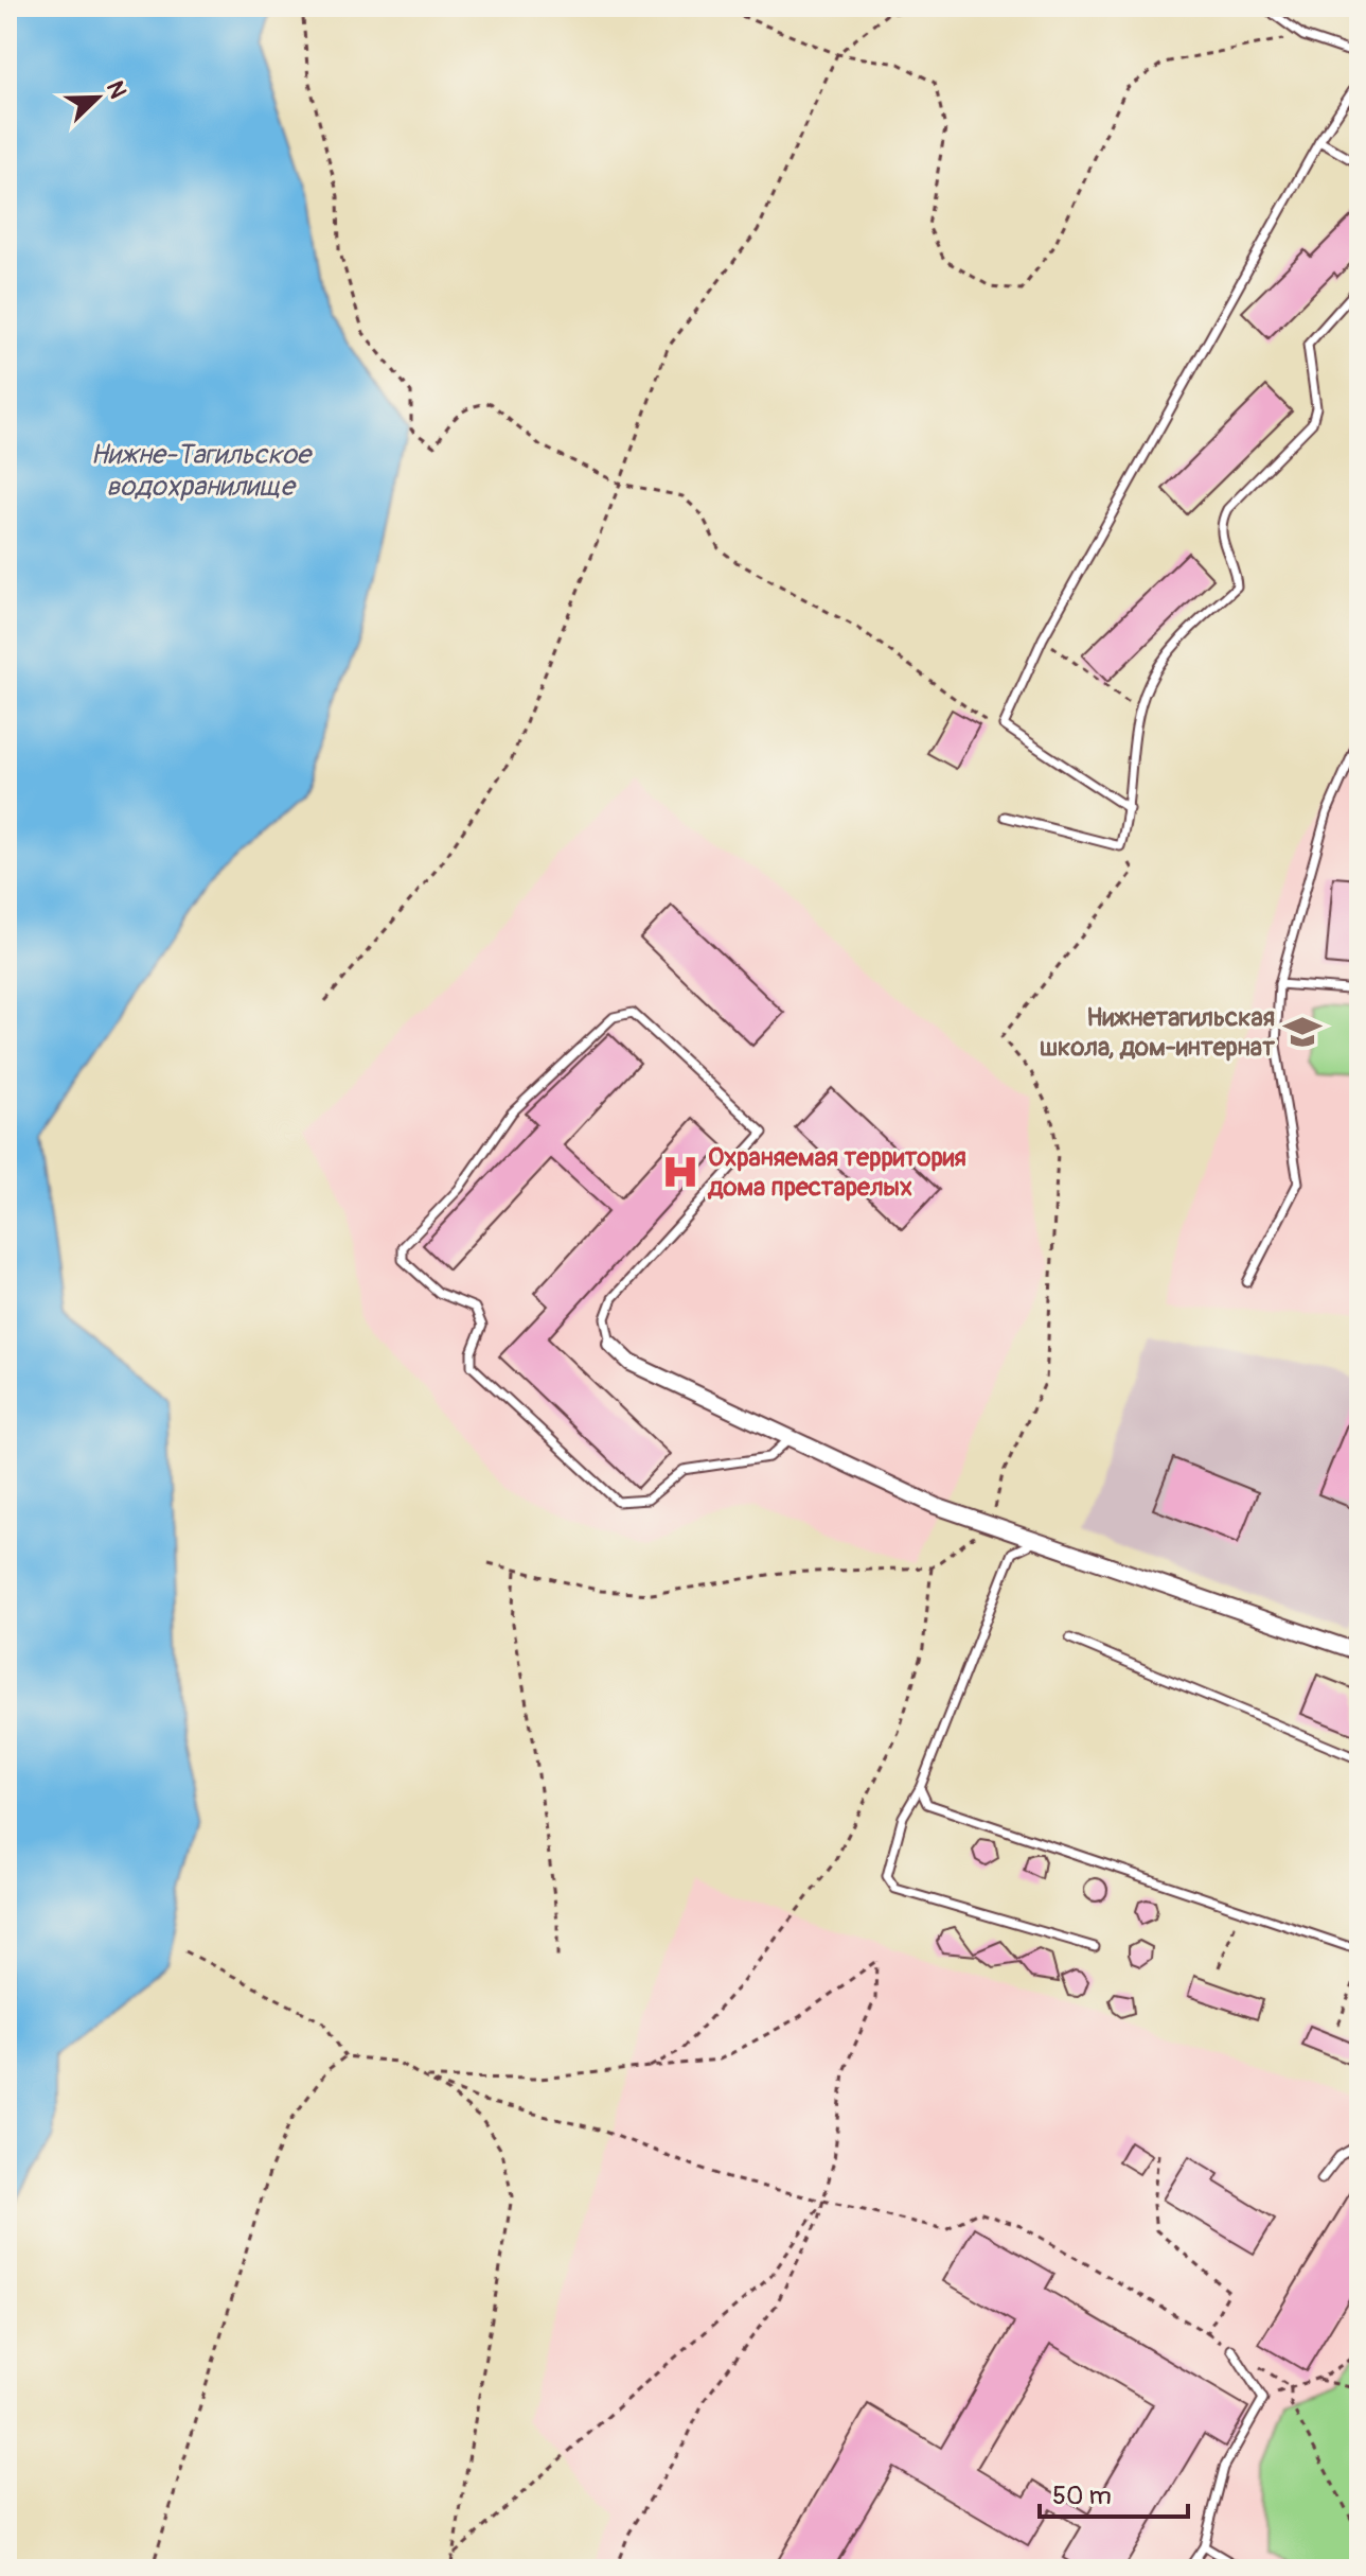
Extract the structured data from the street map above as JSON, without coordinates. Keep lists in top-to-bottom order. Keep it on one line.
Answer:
{"water":["Нижне-Тагильское водохранилище"],"places":{"school or university":["Нижнетагильская школа, дом-интернат"],"hospital":["Охраняемая территория дома престарелых"]},"scale_bar":"50 m","north":"top right"}
